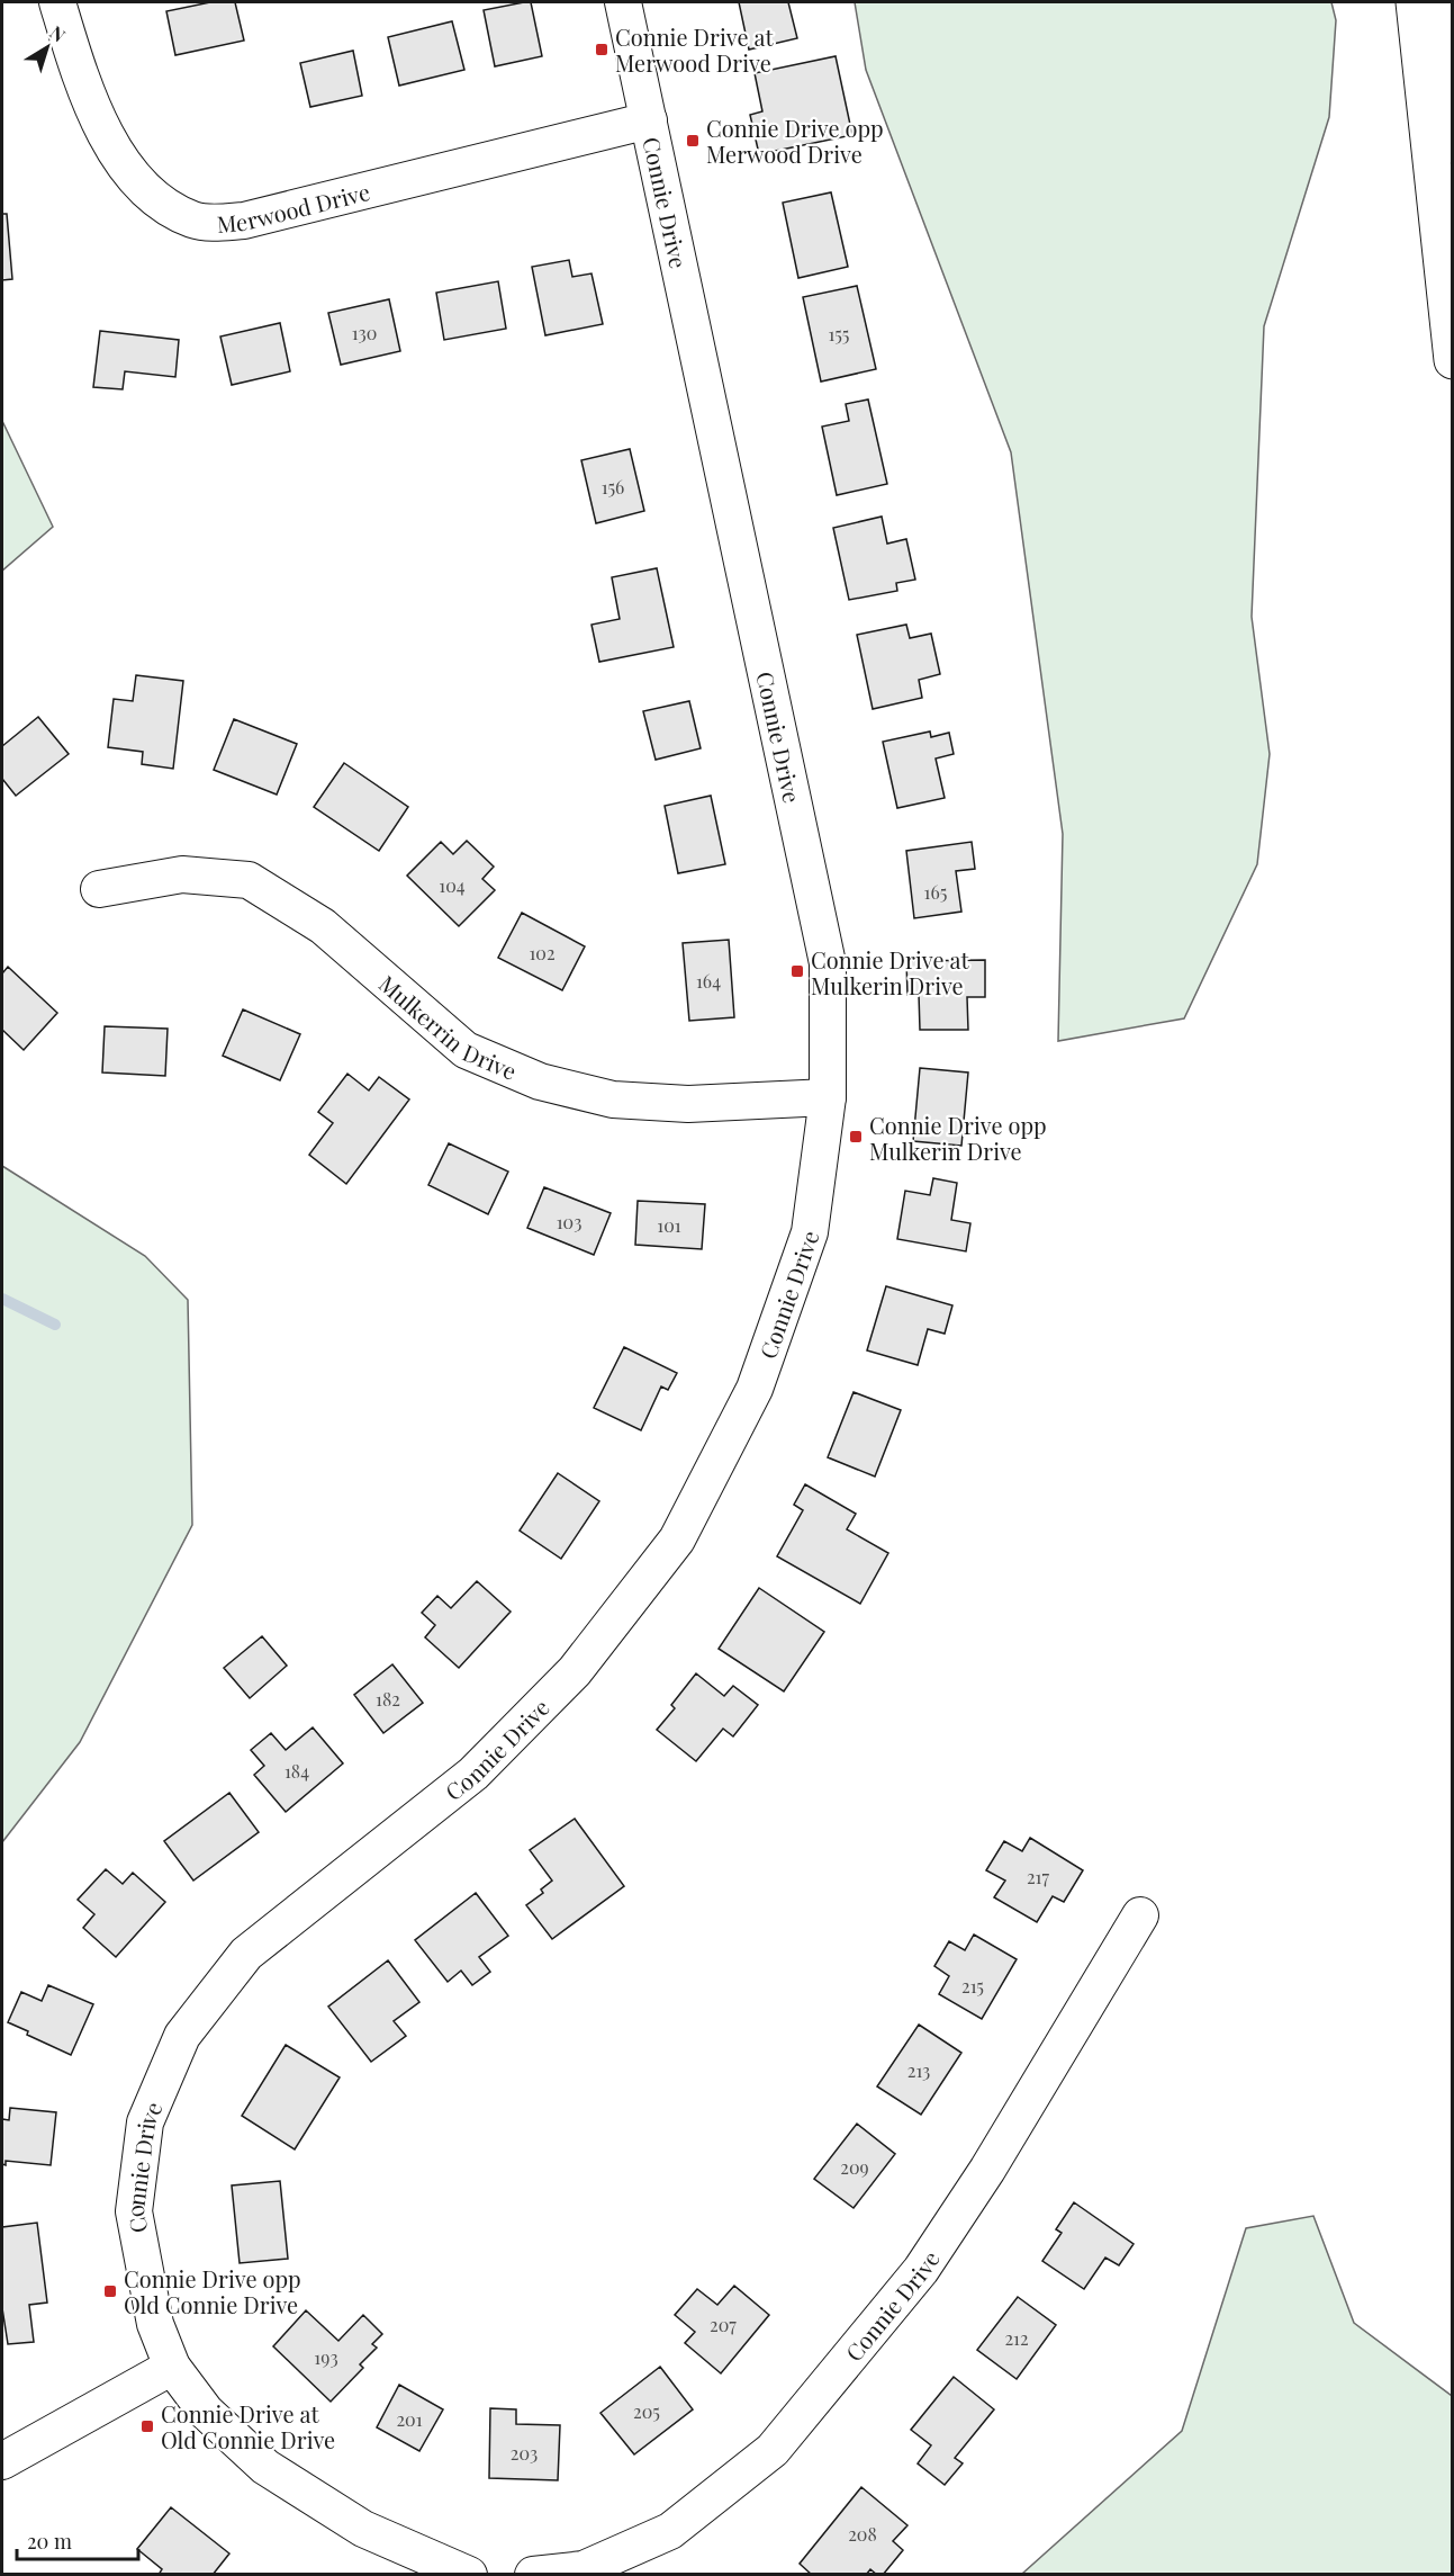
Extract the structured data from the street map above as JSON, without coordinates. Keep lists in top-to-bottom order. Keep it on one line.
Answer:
{"streets":{"street":["Connie Drive","Merwood Drive","Mulkerrin Drive"]},"crossings":[["Connie Drive","Merwood Drive"],["Connie Drive","Mulkerrin Drive"]],"places":{"transit":["Connie Drive at Merwood Drive","Connie Drive opp Merwood Drive","Connie Drive at Mulkerin Drive","Connie Drive opp Mulkerin Drive","Connie Drive opp Old Connie Drive","Connie Drive at Old Connie Drive"]},"house_numbers":["130","155","156","104","165","102","164","103","101","182","184","217","215","213","209","207","212","193","205","201","203","208"],"scale_bar":"20 m","north":"top right"}
